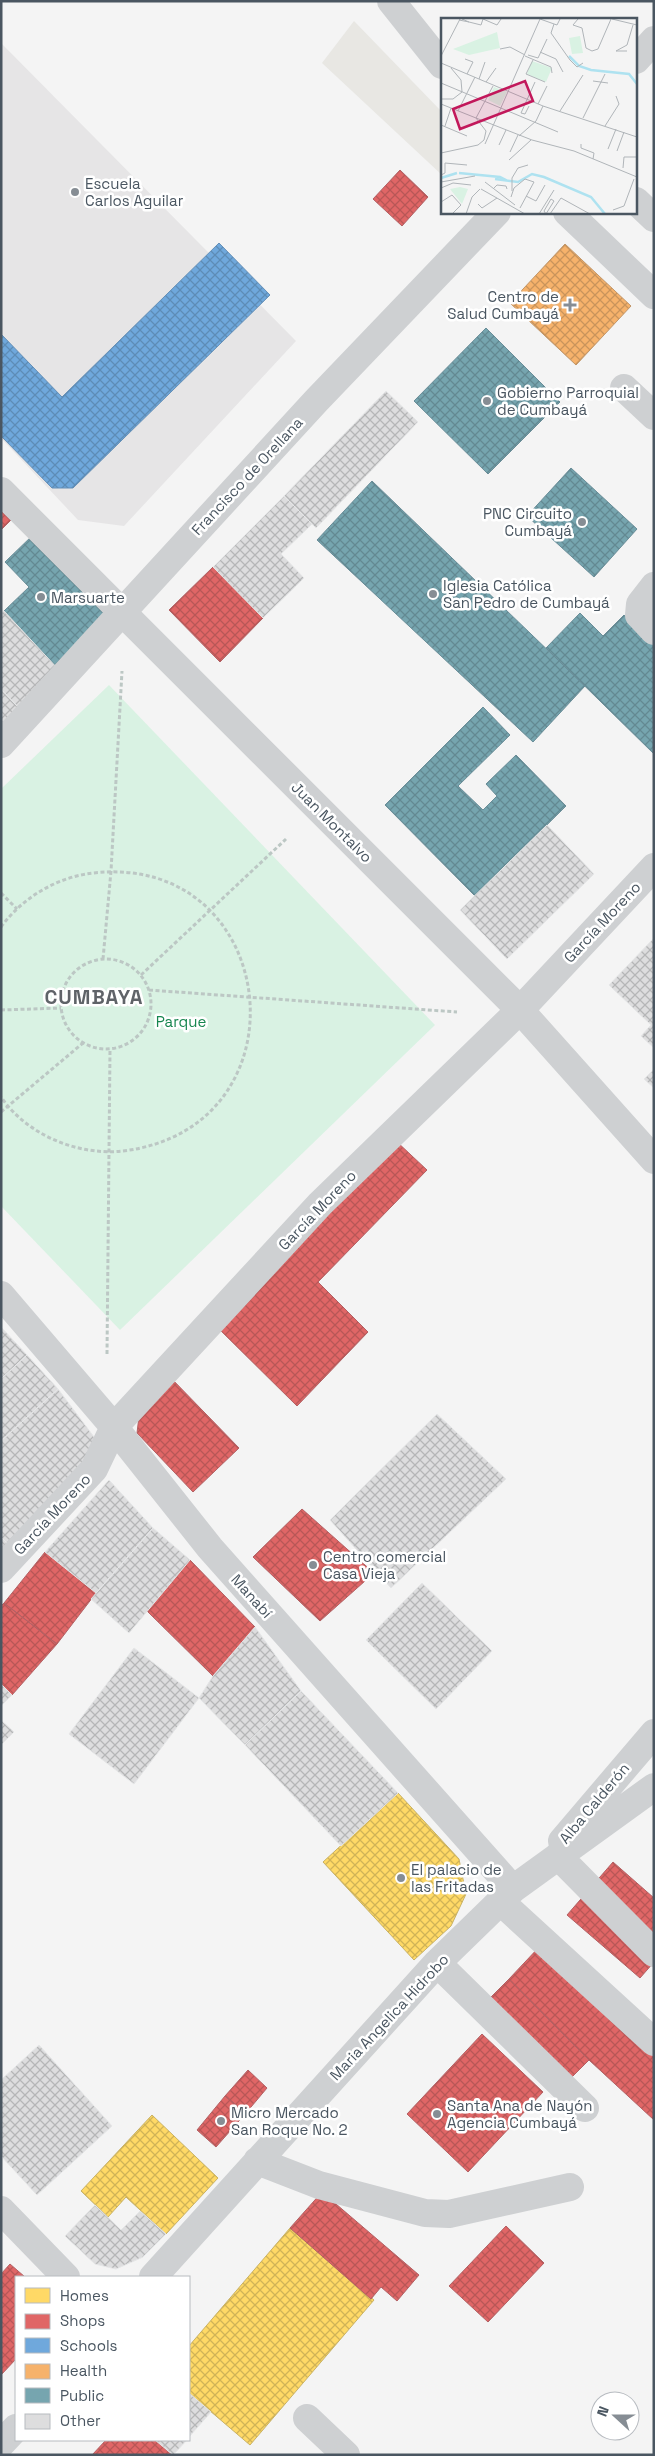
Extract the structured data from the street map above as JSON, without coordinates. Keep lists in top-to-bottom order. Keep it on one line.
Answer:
{"streets":{"street":["Francisco de Orellana","Juan Montalvo","García Moreno","Manabí","Alba Calderón","Maria Angelica Hidrobo"]},"crossings":[["Francisco de Orellana","Juan Montalvo"],["Juan Montalvo","García Moreno"],["García Moreno","Manabí"],["Manabí","Maria Angelica Hidrobo"],["Alba Calderón","Maria Angelica Hidrobo"]],"districts":["CUMBAYA"],"parks":["Parque"],"places":{"other":["Escuela Carlos Aguilar","Gobierno Parroquial de Cumbayá","PNC Circuito Cumbayá","Iglesia Católica San Pedro de Cumbayá","Marsuarte","Centro comercial Casa Vieja","El palacio de las Fritadas","Santa Ana de Nayón Agencia Cumbayá","Micro Mercado San Roque No. 2"],"health":["Centro de Salud Cumbayá"]},"legend":["Homes","Shops","Schools","Health","Public","Other"],"north":"left"}
